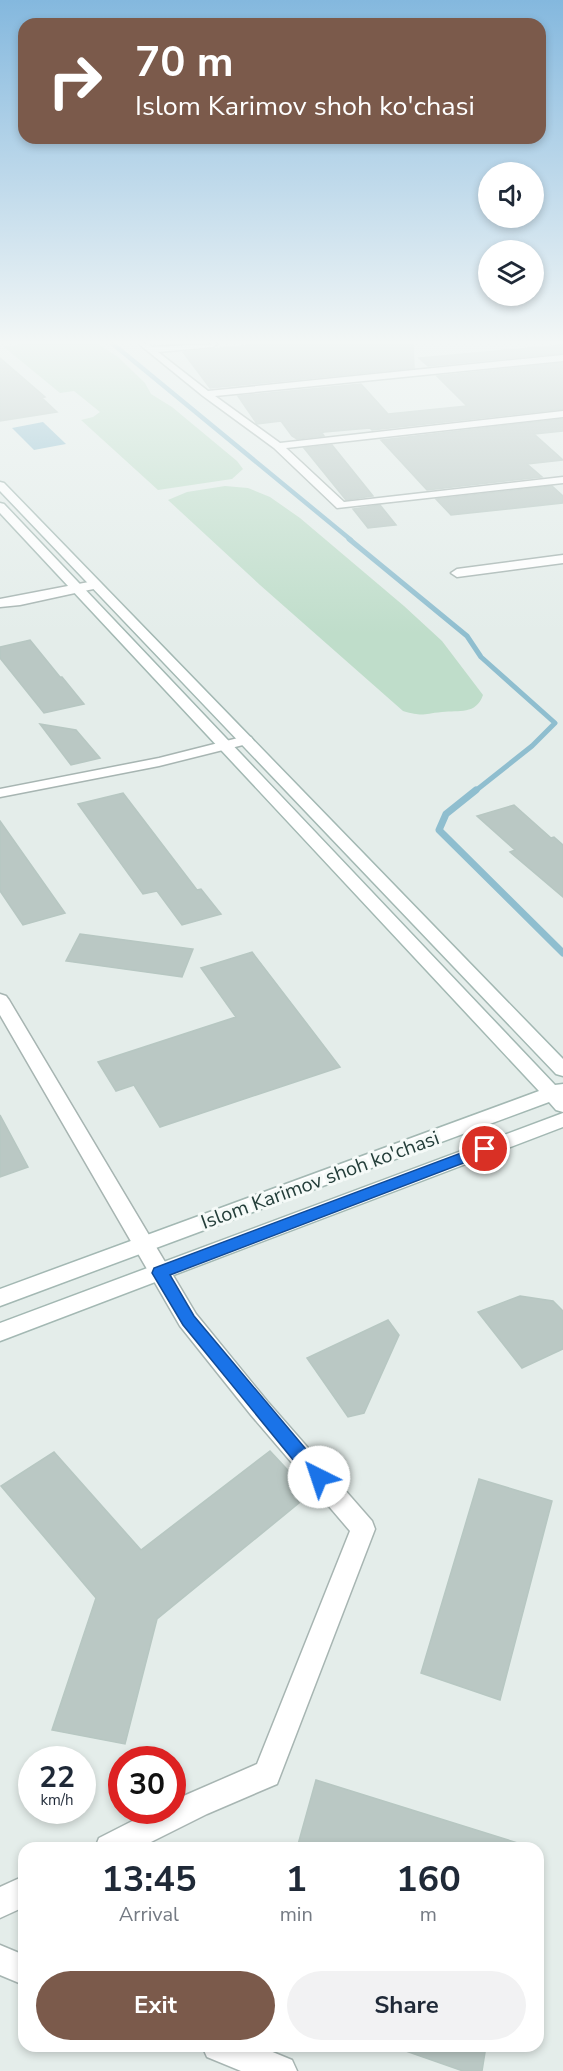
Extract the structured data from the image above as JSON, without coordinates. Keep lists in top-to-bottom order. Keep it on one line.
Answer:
{"streets":{"street":["Islom Karimov shoh ko'chasi"]},"page":{"turn":["70 m","Islom Karimov shoh ko'chasi"],"speed":"22 km/h","limit":"30","eta":["13:45","Arrival","1","min","160","m"],"buttons":["Exit","Share"]}}
